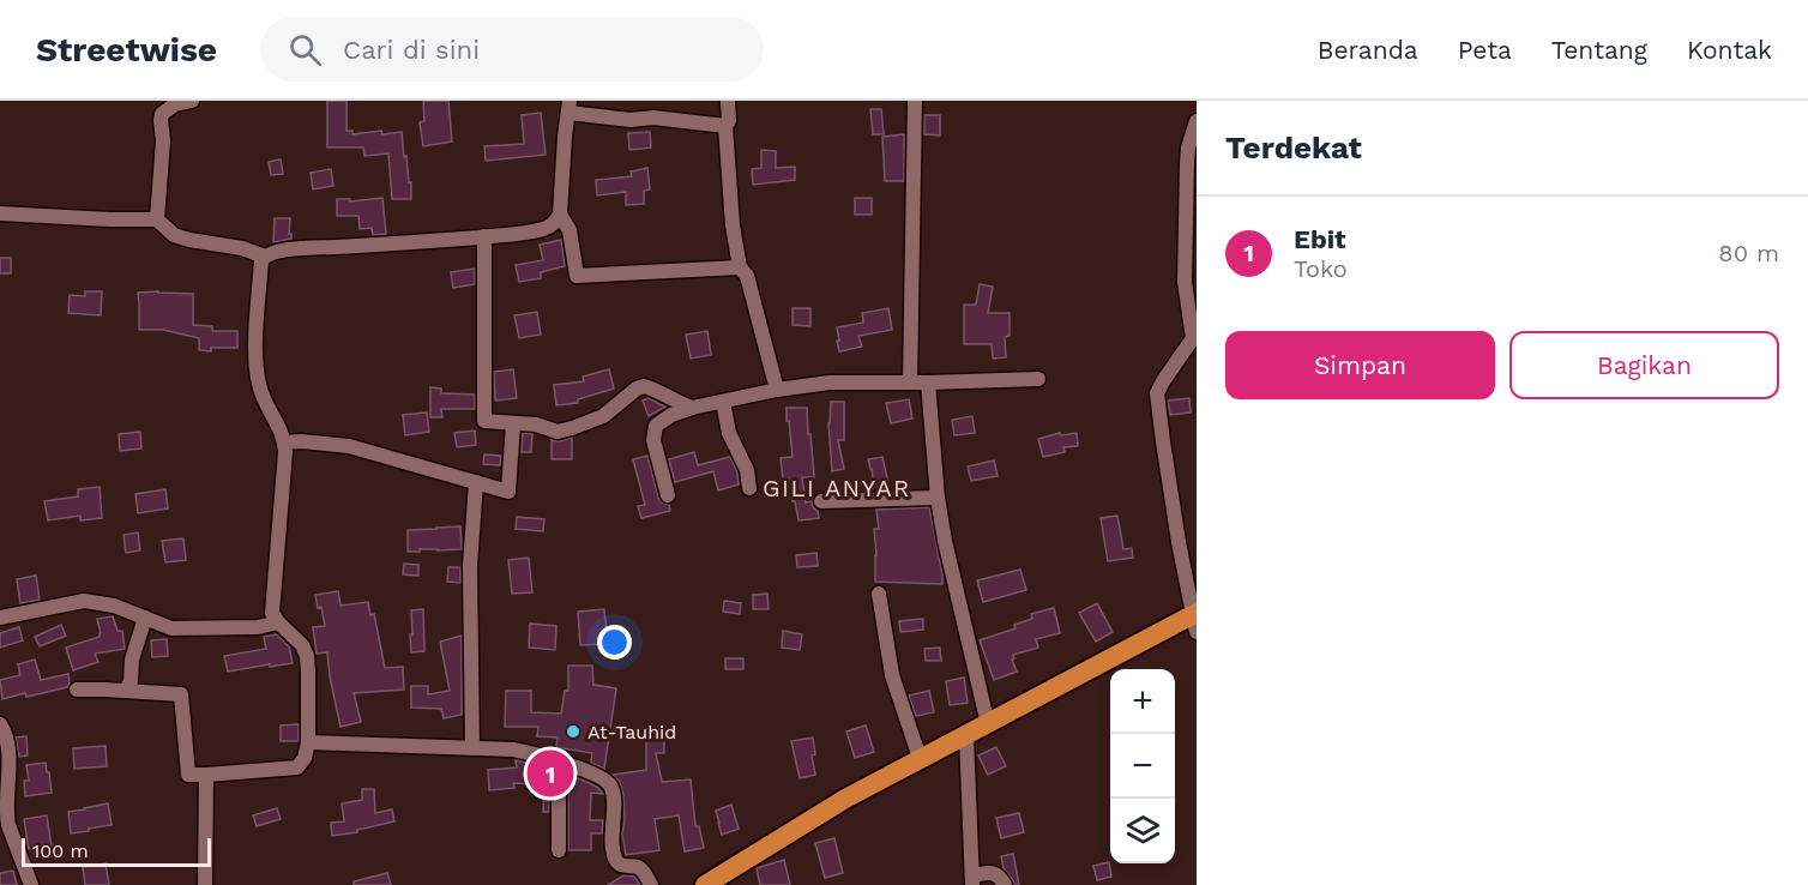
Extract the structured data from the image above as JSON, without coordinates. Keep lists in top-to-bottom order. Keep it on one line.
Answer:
{"districts":["GILI ANYAR"],"places":["At-Tauhid"],"scale_bar":"100 m","page":{"header":"Streetwise","search":"Cari di sini","nav":["Beranda","Peta","Tentang","Kontak"],"heading":"Terdekat","list":[{"mark":"1","name":"Ebit","note":"Toko","value":"80 m"}],"buttons":["Simpan","Bagikan"],"map_buttons":["+","−"],"pins":"1","scale":"100 m"}}
